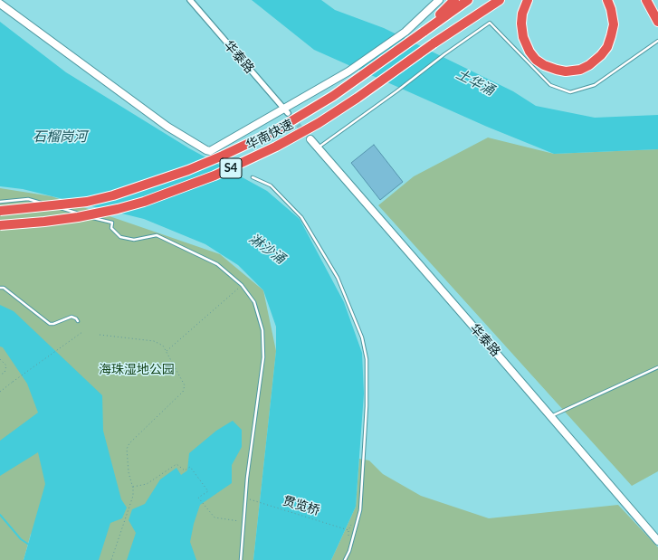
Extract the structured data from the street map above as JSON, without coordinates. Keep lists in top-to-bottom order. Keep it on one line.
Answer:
{"streets":{"highway":["华南快速","S4"],"street":["华泰路"],"path":["贯览桥"]},"water":["土华涌","石榴岗河","淋沙涌"],"parks":["海珠湿地公园"]}
